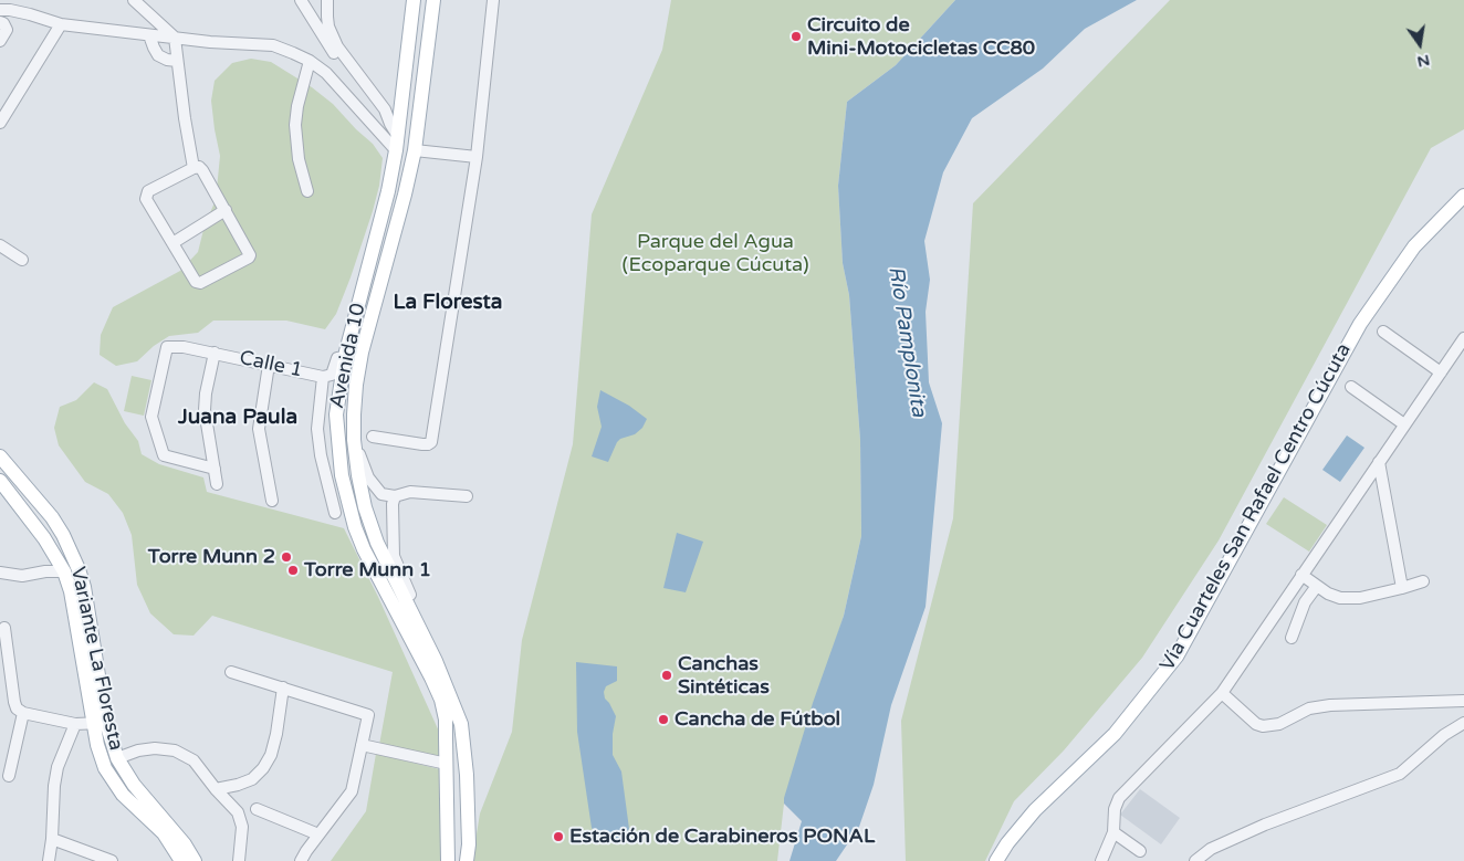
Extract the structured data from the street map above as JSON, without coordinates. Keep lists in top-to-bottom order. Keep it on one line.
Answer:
{"streets":{"main road":["Avenida 10","Vía Cuarteles San Rafael Centro Cúcuta","Variante La Floresta"],"street":["Calle 1"]},"crossings":[["Avenida 10","Calle 1"]],"districts":["La Floresta","Juana Paula"],"water":["Río Pamplonita"],"parks":["Parque del Agua (Ecoparque Cúcuta)"],"places":["Circuito de Mini-Motocicletas CC80","Torre Munn 2","Torre Munn 1","Canchas Sintéticas","Cancha de Fútbol","Estación de Carabineros PONAL"],"north":"bottom"}
